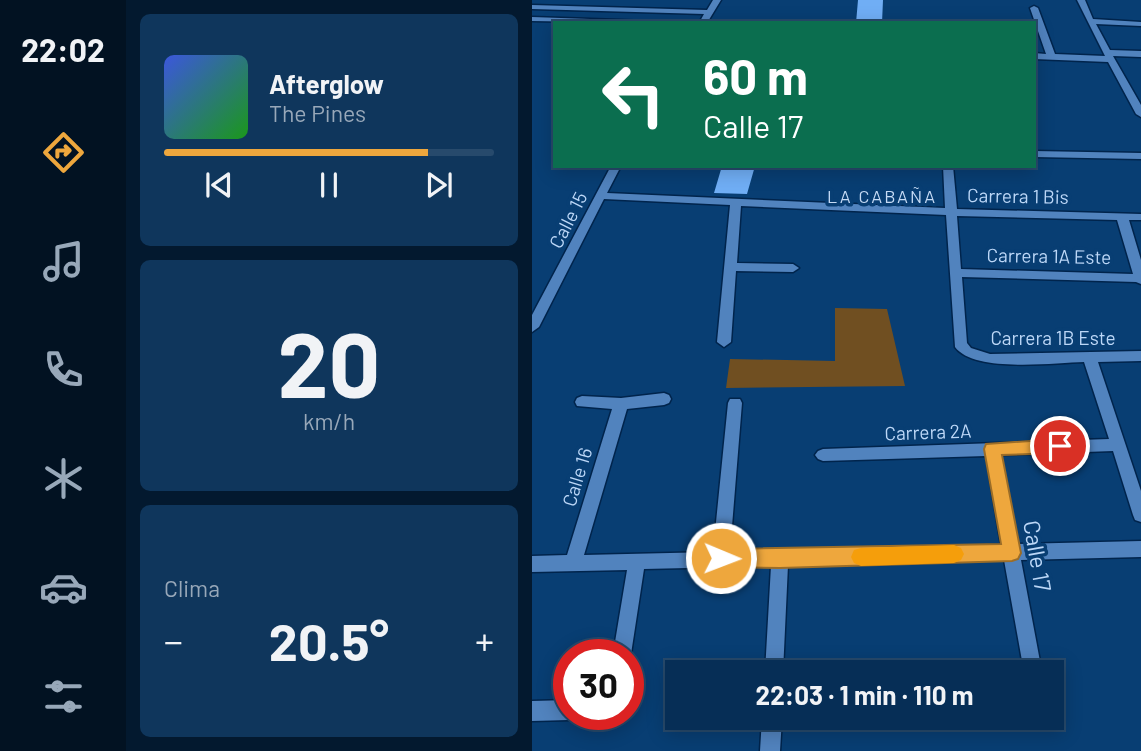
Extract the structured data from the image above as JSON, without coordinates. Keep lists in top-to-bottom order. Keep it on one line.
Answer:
{"streets":{"street":["Carrera 1 Bis","Calle 15","Carrera 1A Este","Carrera 1B Este","Carrera 2A","Calle 16","Calle 17"]},"crossings":[["Carrera 1 Bis","Calle 15"],["Carrera 1A Este","Carrera 1B Este"],["Carrera 2A","Calle 17"]],"districts":["LA CABAÑA"],"page":{"tabs":"22:02","turn":["60 m","Calle 17"],"song":["Afterglow","The Pines"],"tile":[["20","km/h"],"Clima"],"heat":["−","20.5°","+"],"limit":"30","trip":"22:03 · 1 min · 110 m"}}
